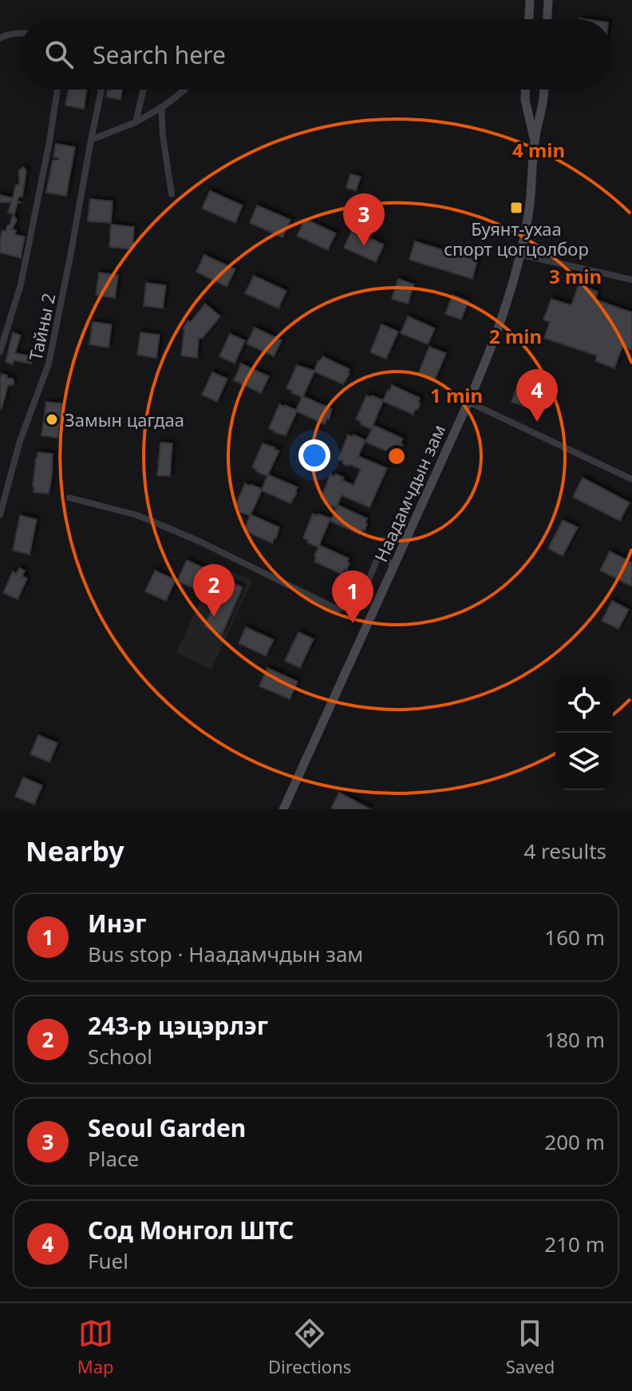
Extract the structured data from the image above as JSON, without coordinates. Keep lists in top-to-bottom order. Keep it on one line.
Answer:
{"streets":{"main road":["Наадамчдын зам"],"street":["Тайны 2"]},"places":{"transit":["Буянт-ухаа спорт цогцолбор"],"other":["Замын цагдаа"]},"page":{"search":"Search here","pins":["3","4","2","1"],"heading":["Nearby","4 results"],"list":[{"mark":"1","name":"Инэг","note":"Bus stop · Наадамчдын зам","value":"160 m"},{"mark":"2","name":"243-р цэцэрлэг","note":"School","value":"180 m"},{"mark":"3","name":"Seoul Garden","note":"Place","value":"200 m"},{"mark":"4","name":"Сод Монгол ШТС","note":"Fuel","value":"210 m"}],"nav":["Map","Directions","Saved"]},"rings":["4 min","3 min","2 min","1 min"]}
